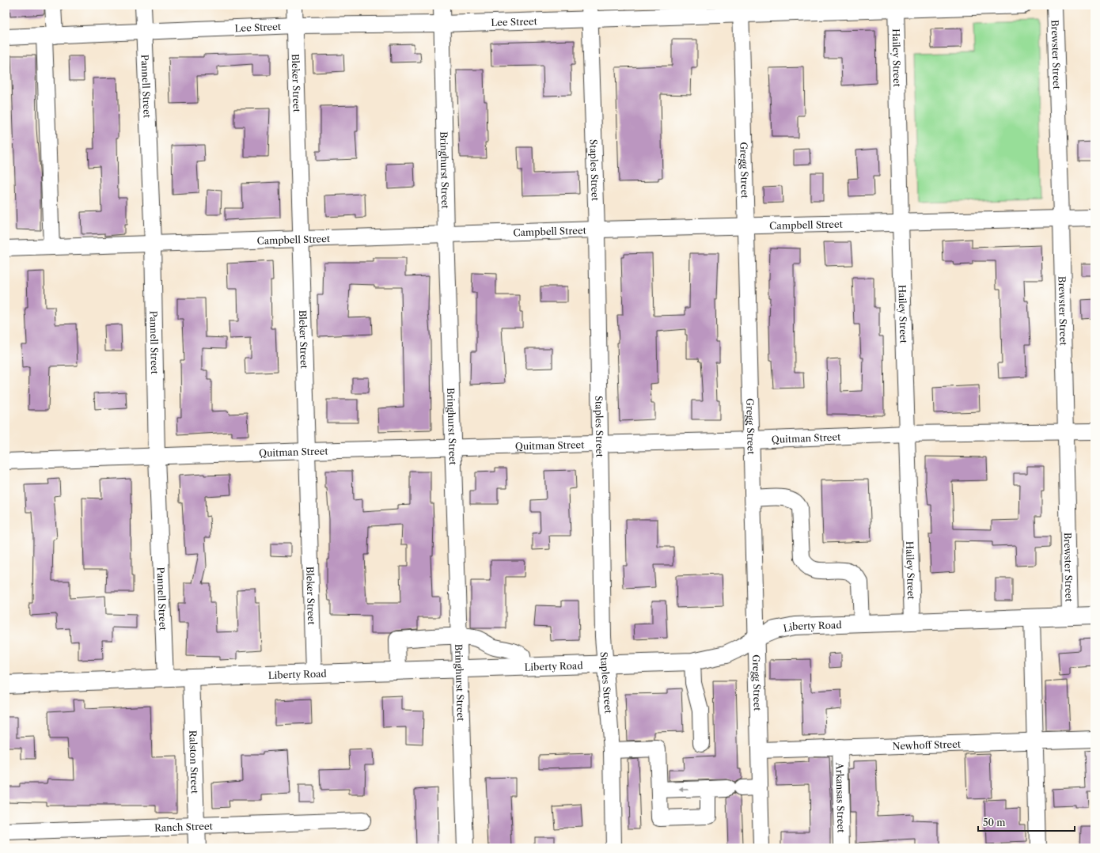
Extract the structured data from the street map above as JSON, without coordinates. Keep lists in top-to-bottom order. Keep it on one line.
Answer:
{"streets":{"main road":["Liberty Road"],"street":["Lee Street","Brewster Street","Hailey Street","Bleker Street","Pannell Street","Bringhurst Street","Staples Street","Gregg Street","Campbell Street","Quitman Street","Newhoff Street","Ralston Street","Arkansas Street","Ranch Street"]},"crossings":[["Lee Street","Hailey Street"],["Lee Street","Bleker Street"],["Lee Street","Pannell Street"],["Lee Street","Bringhurst Street"],["Lee Street","Staples Street"],["Lee Street","Gregg Street"],["Brewster Street","Campbell Street"],["Brewster Street","Quitman Street"],["Brewster Street","Liberty Road"],["Hailey Street","Campbell Street"],["Hailey Street","Quitman Street"],["Hailey Street","Liberty Road"],["Bleker Street","Campbell Street"],["Bleker Street","Quitman Street"],["Bleker Street","Liberty Road"],["Pannell Street","Campbell Street"],["Pannell Street","Quitman Street"],["Pannell Street","Liberty Road"],["Bringhurst Street","Campbell Street"],["Bringhurst Street","Quitman Street"],["Bringhurst Street","Liberty Road"],["Staples Street","Campbell Street"],["Staples Street","Quitman Street"],["Staples Street","Liberty Road"],["Gregg Street","Campbell Street"],["Gregg Street","Quitman Street"],["Gregg Street","Liberty Road"],["Gregg Street","Newhoff Street"],["Liberty Road","Ralston Street"],["Newhoff Street","Arkansas Street"],["Ralston Street","Ranch Street"]],"scale_bar":"50 m"}
